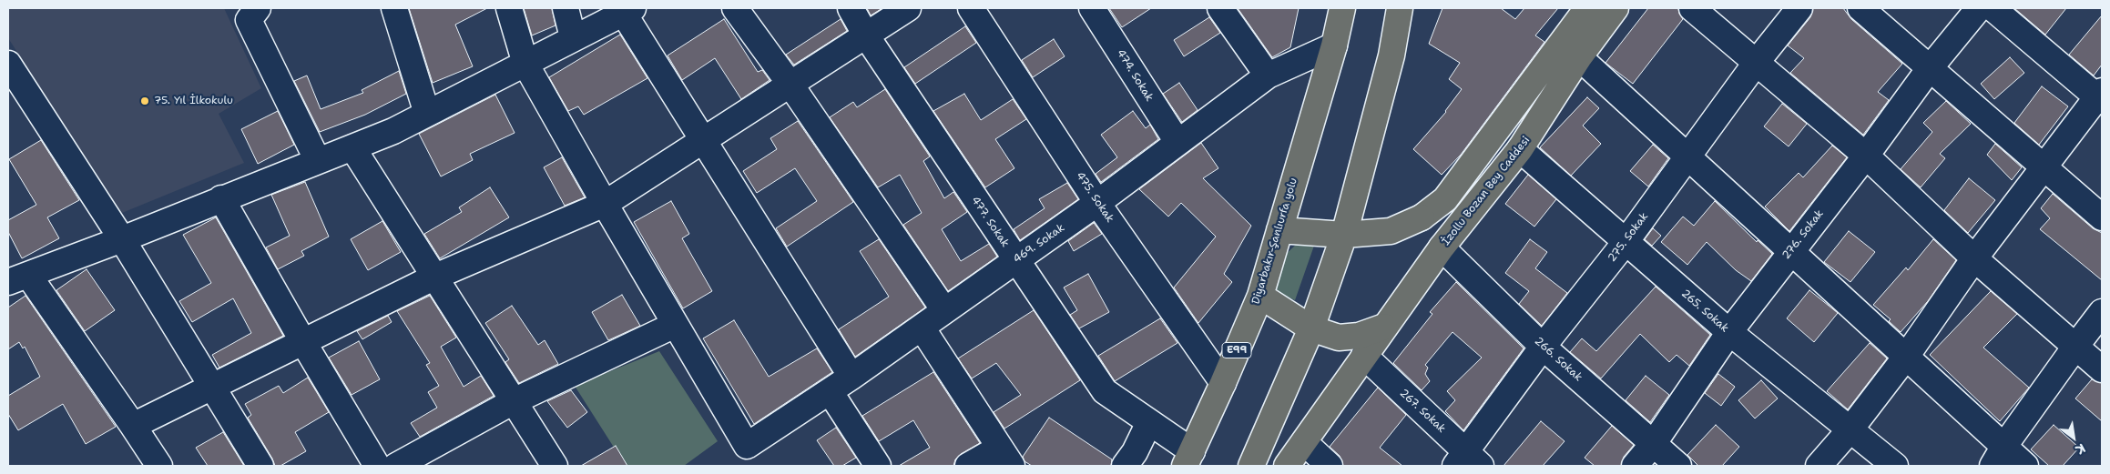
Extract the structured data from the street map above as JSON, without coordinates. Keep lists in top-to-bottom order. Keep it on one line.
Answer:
{"streets":{"main road":["İzollu Bozan Bey Caddesi","Diyarbakır-Şanlıurfa yolu","E99"],"street":["474. Sokak","475. Sokak","477. Sokak","276. Sokak","275. Sokak","469. Sokak","265. Sokak","266. Sokak","267. Sokak"]},"crossings":[["474. Sokak","469. Sokak"],["İzollu Bozan Bey Caddesi","265. Sokak"],["İzollu Bozan Bey Caddesi","266. Sokak"],["İzollu Bozan Bey Caddesi","267. Sokak"],["475. Sokak","Diyarbakır-Şanlıurfa yolu"],["475. Sokak","469. Sokak"],["477. Sokak","Diyarbakır-Şanlıurfa yolu"],["477. Sokak","469. Sokak"],["276. Sokak","265. Sokak"],["276. Sokak","266. Sokak"],["275. Sokak","265. Sokak"],["275. Sokak","266. Sokak"],["275. Sokak","267. Sokak"],["Diyarbakır-Şanlıurfa yolu","469. Sokak"]],"places":["75. Yıl İlkokulu"],"north":"bottom right"}
